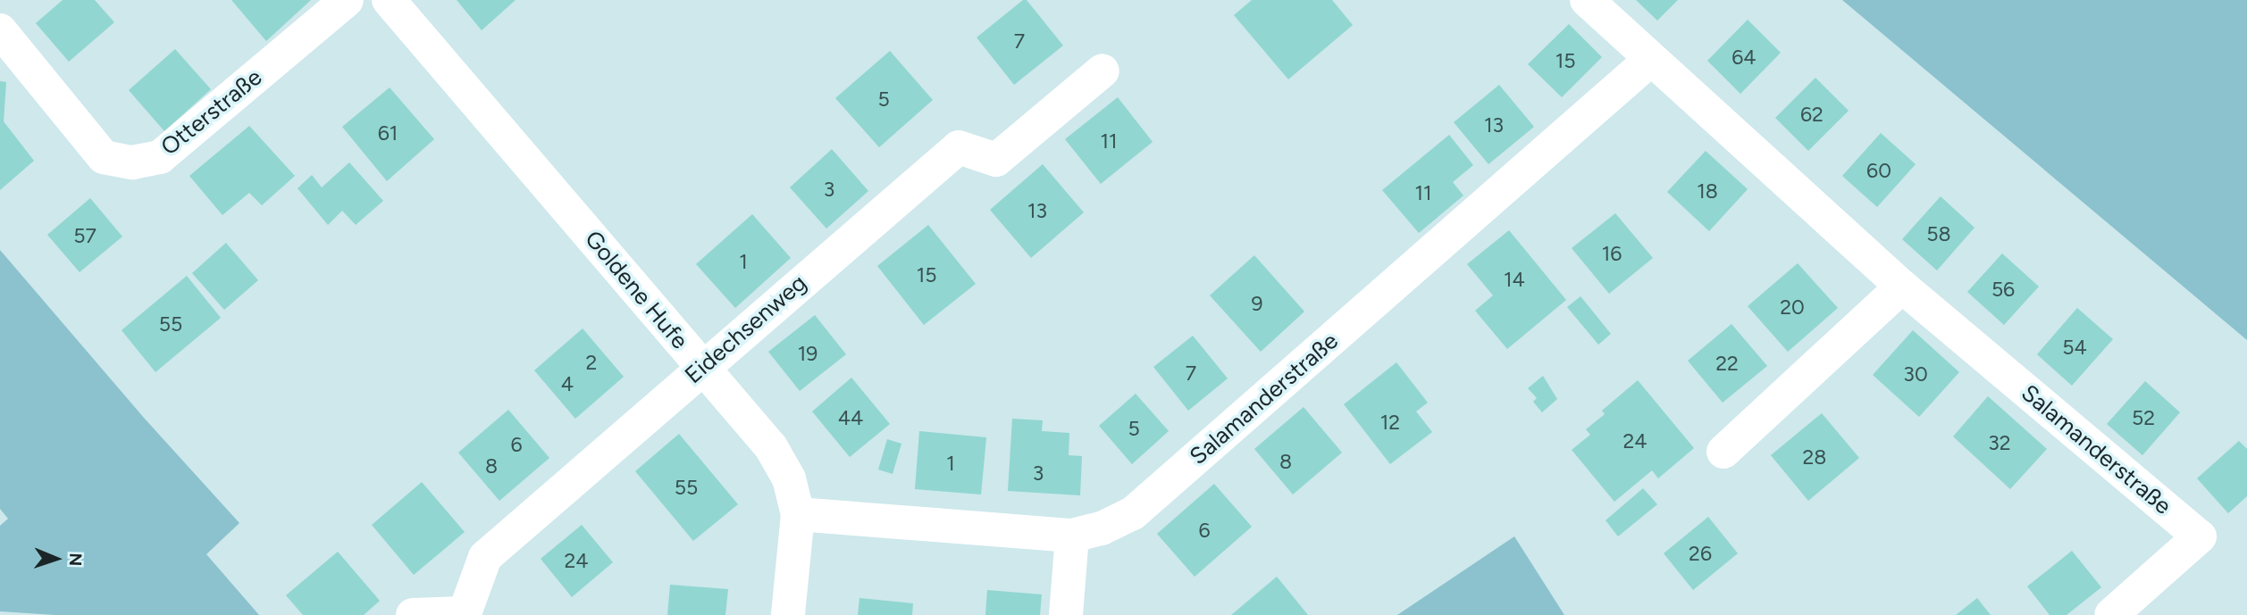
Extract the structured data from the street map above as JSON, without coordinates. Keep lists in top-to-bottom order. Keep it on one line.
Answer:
{"streets":{"street":["Otterstraße","Goldene Hufe","Eidechsenweg","Salamanderstraße"]},"crossings":[["Goldene Hufe","Eidechsenweg"],["Goldene Hufe","Salamanderstraße"]],"house_numbers":["7","64","15","5","62","13","61","11","60","3","18","11","13","58","57","16","1","15","14","56","9","20","55","54","19","2","22","7","30","4","44","52","12","5","24","32","6","28","8","1","8","3","55","6","26","24"],"north":"right"}
